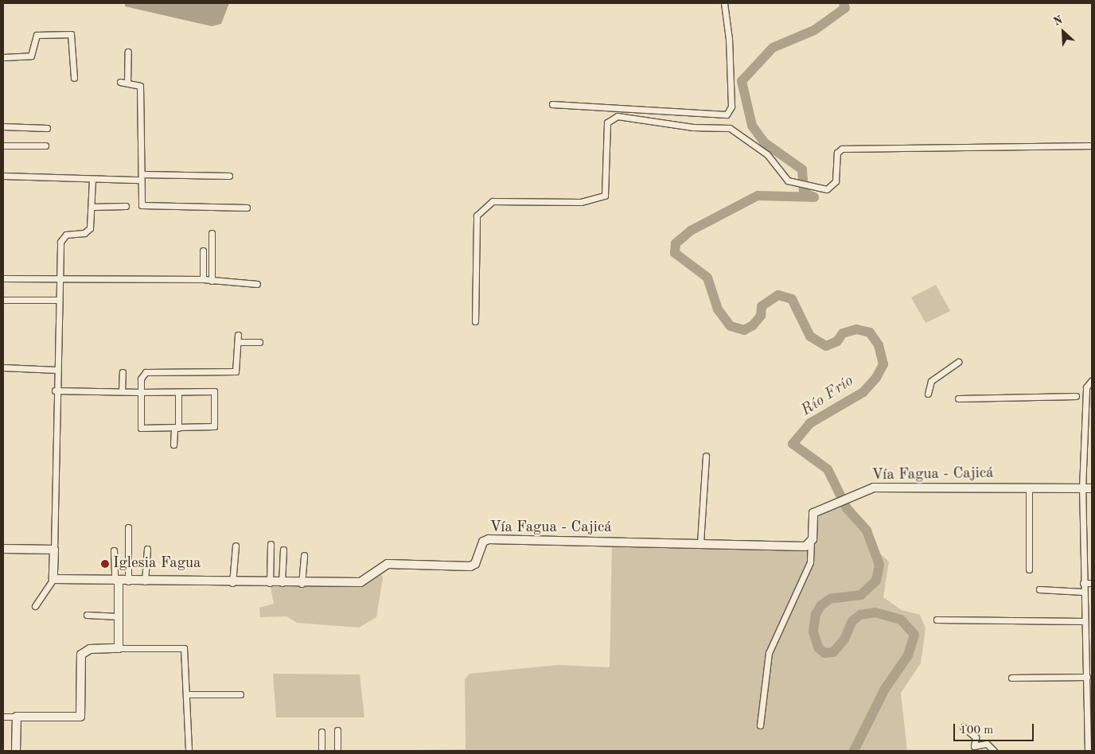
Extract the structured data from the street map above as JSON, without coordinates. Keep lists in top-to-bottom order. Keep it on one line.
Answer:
{"streets":{"street":["Vía Fagua - Cajicá"]},"water":["Río Frío"],"places":["Iglesia Fagua"],"scale_bar":"100 m","north":"top left"}
